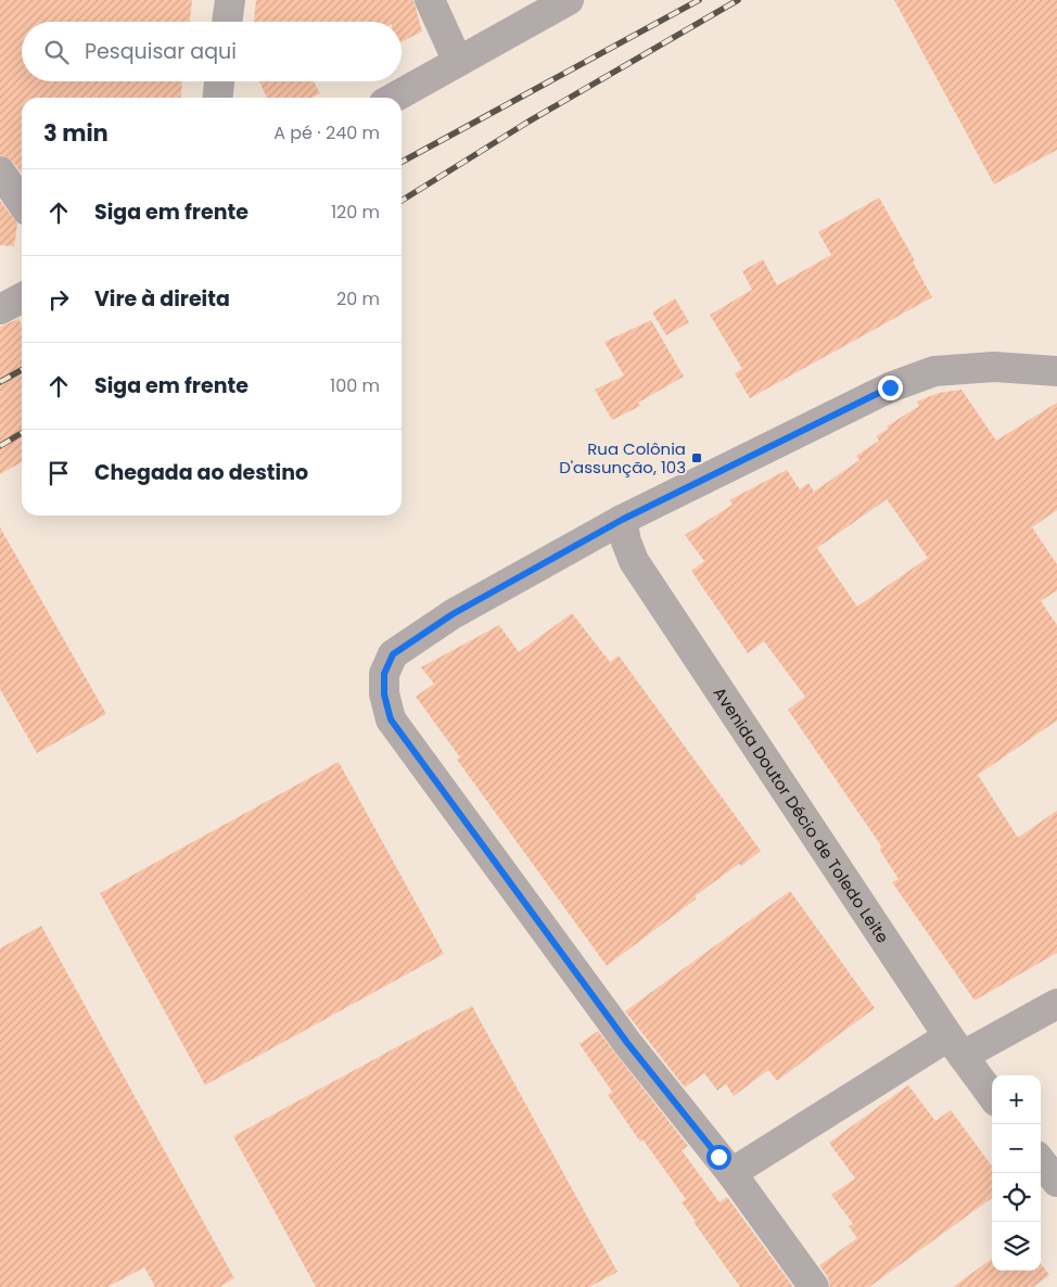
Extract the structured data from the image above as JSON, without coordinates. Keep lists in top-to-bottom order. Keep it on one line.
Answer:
{"streets":{"street":["Avenida Doutor Décio de Toledo Leite"]},"places":{"transit":["Rua Colônia D'assunção, 103"]},"page":{"search":"Pesquisar aqui","heading":["3 min","A pé · 240 m"],"list":[["Siga em frente","120 m"],["Vire à direita","20 m"],["Siga em frente","100 m"],"Chegada ao destino"],"map_buttons":["+","−"]}}
